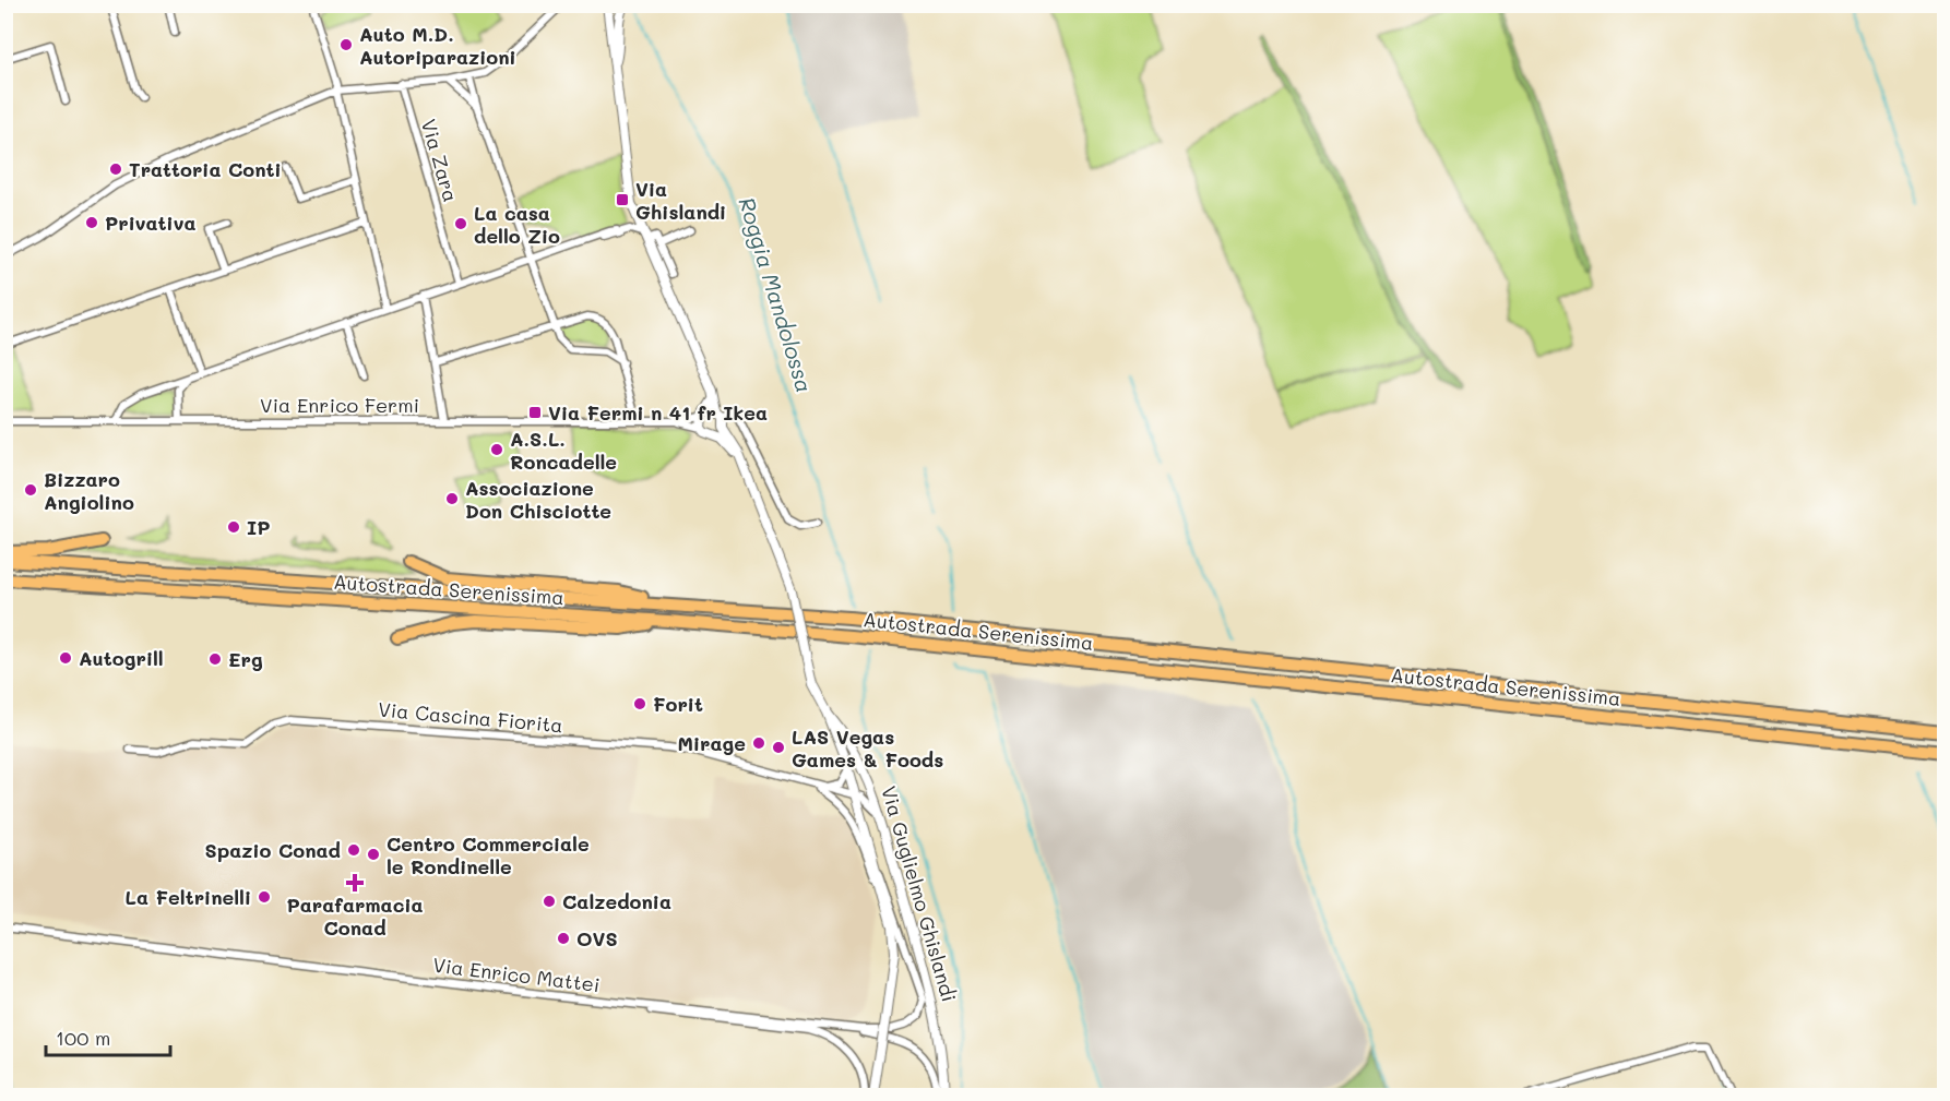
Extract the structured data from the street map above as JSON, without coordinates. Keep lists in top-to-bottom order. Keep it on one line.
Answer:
{"streets":{"highway":["Autostrada Serenissima"],"street":["Via Zara","Via Enrico Fermi","Via Cascina Fiorita","Via Guglielmo Ghislandi","Via Enrico Mattei"]},"crossings":[["Via Enrico Fermi","Via Guglielmo Ghislandi"],["Via Cascina Fiorita","Via Guglielmo Ghislandi"]],"water":["Roggia Mandolossa"],"places":{"other":["Auto M.D. Autoriparazioni","Trattoria Conti","Privativa","La casa dello Zio","A.S.L. Roncadelle","Bizzaro Angiolino","Associazione Don Chisciotte","IP","Autogrill","Erg","Forit","Mirage","LAS Vegas Games & Foods","Spazio Conad","Centro Commerciale le Rondinelle","La Feltrinelli","Calzedonia","OVS"],"transit":["Via Ghislandi","Via Fermi n 41 fr Ikea"],"health":["Parafarmacia Conad"]},"scale_bar":"100 m"}
